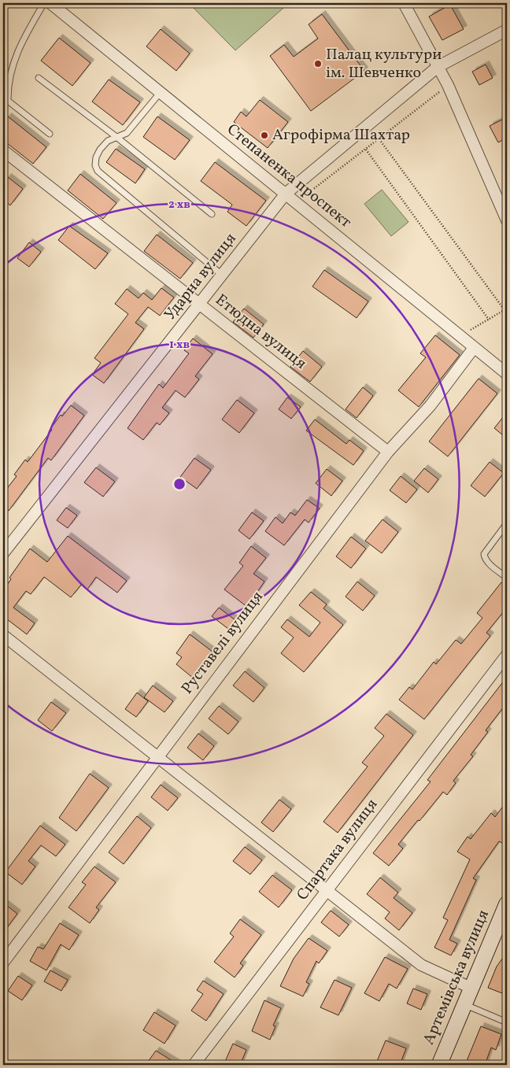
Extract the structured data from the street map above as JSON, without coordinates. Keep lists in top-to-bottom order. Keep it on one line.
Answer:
{"streets":{"main road":["Артемівська вулиця"],"street":["Степаненка проспект","Ударна вулиця","Етюдна вулиця","Руставелі вулиця","Спартака вулиця"]},"crossings":[["Степаненка проспект","Ударна вулиця"],["Степаненка проспект","Руставелі вулиця"],["Ударна вулиця","Етюдна вулиця"],["Етюдна вулиця","Руставелі вулиця"]],"places":["Палац культури ім. Шевченко","Агрофірма Шахтар"],"rings":["2 хв","1 хв"]}
